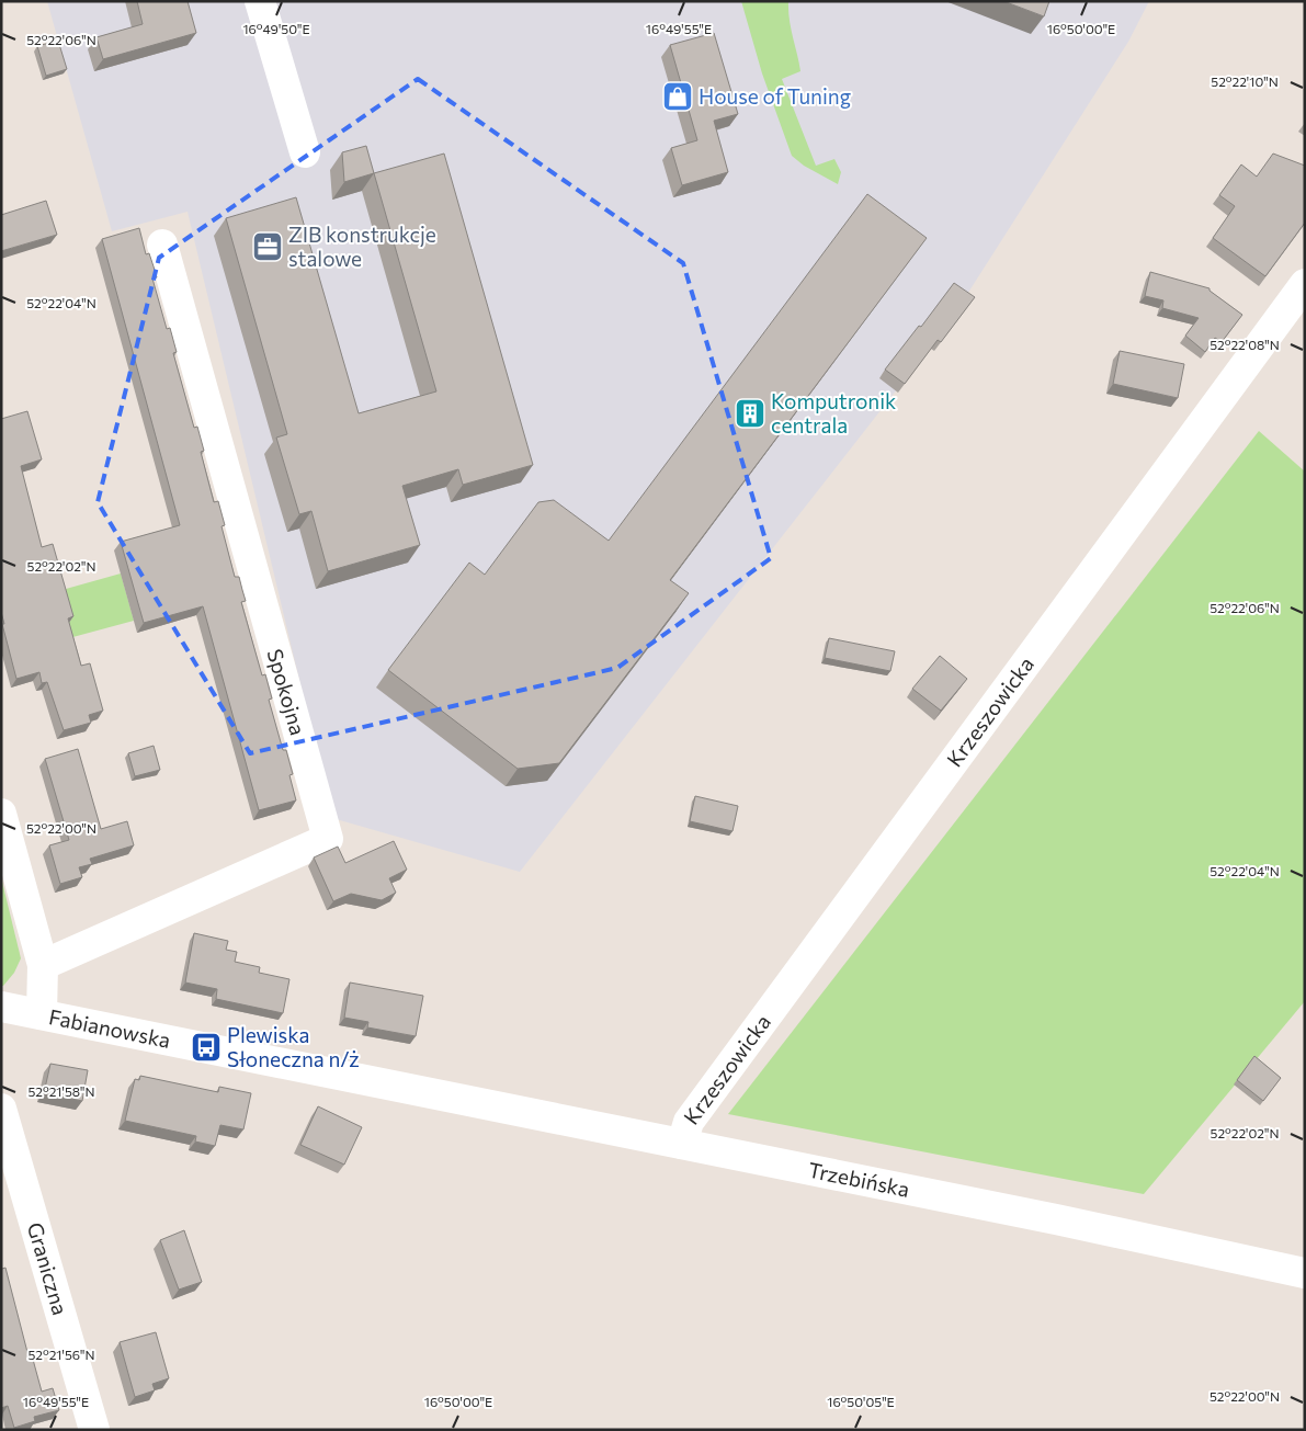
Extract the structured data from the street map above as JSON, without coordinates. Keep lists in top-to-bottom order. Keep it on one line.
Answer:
{"streets":{"street":["Spokojna","Krzeszowicka","Fabianowska","Trzebińska","Graniczna"]},"crossings":[["Krzeszowicka","Trzebińska"],["Fabianowska","Trzebińska"]],"places":{"shop":["House of Tuning"],"office":["ZIB konstrukcje stalowe"],"building":["Komputronik centrala"],"bus stop":["Plewiska Słoneczna n/ż"]},"coordinates":["16°49'50\"E","16°49'55\"E","16°50'00\"E","52°22'06\"N","52°22'10\"N","52°22'04\"N","52°22'08\"N","52°22'02\"N","52°22'00\"N","52°21'58\"N","52°21'56\"N","16°50'05\"E"]}
